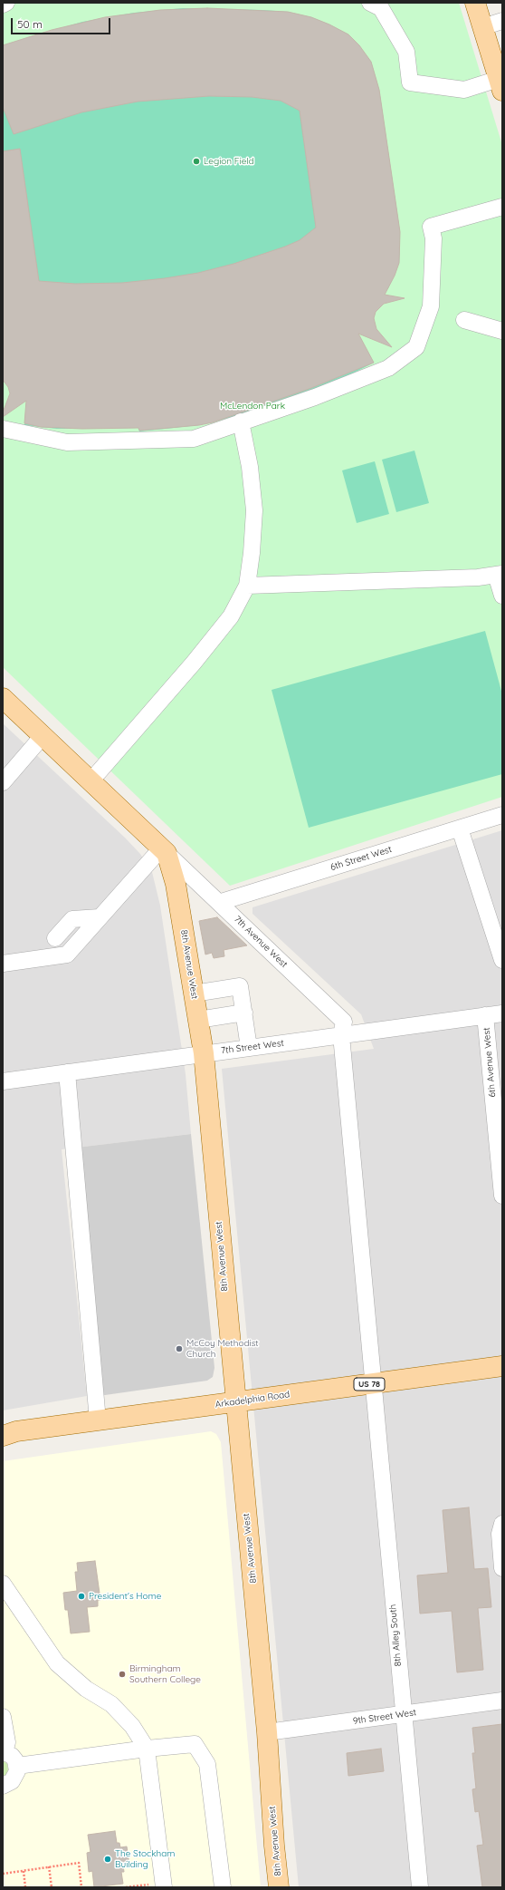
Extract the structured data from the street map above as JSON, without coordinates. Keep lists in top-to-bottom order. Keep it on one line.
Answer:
{"streets":{"main road":["8th Avenue West","US 78","Arkadelphia Road"],"street":["6th Street West","7th Avenue West","7th Street West","6th Avenue West","8th Alley South","9th Street West"]},"crossings":[["6th Street West","7th Avenue West"],["7th Avenue West","8th Avenue West"],["7th Avenue West","7th Street West"],["7th Avenue West","8th Alley South"],["8th Avenue West","7th Street West"],["8th Avenue West","Arkadelphia Road"],["8th Avenue West","9th Street West"],["7th Street West","6th Avenue West"],["7th Street West","8th Alley South"],["Arkadelphia Road","8th Alley South"],["8th Alley South","9th Street West"]],"parks":["McLendon Park"],"places":["Legion Field","McCoy Methodist Church","President's Home","Birmingham Southern College","The Stockham Building"],"scale_bar":"50 m"}
